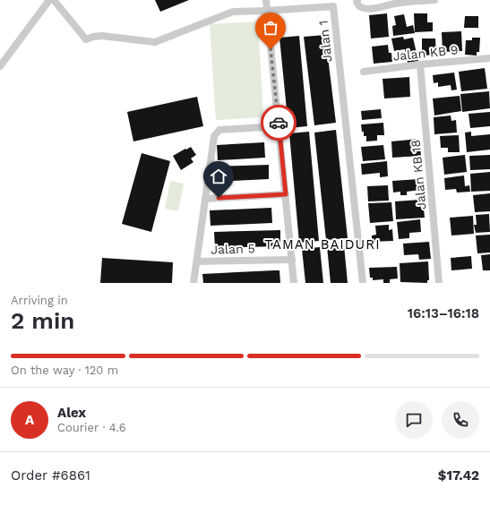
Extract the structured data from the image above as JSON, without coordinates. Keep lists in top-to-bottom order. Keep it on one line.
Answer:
{"streets":{"street":["Jalan 1","Jalan KB 9","Jalan KB 18","Jalan 5"]},"crossings":[["Jalan KB 9","Jalan KB 18"]],"districts":["TAMAN BAIDURI"],"page":{"heading":["2 min","Arriving in","16:13–16:18"],"panel":["Alex","Courier · 4.6","Order #6861","$17.42"],"bar":"On the way · 120 m","round":"A"}}
